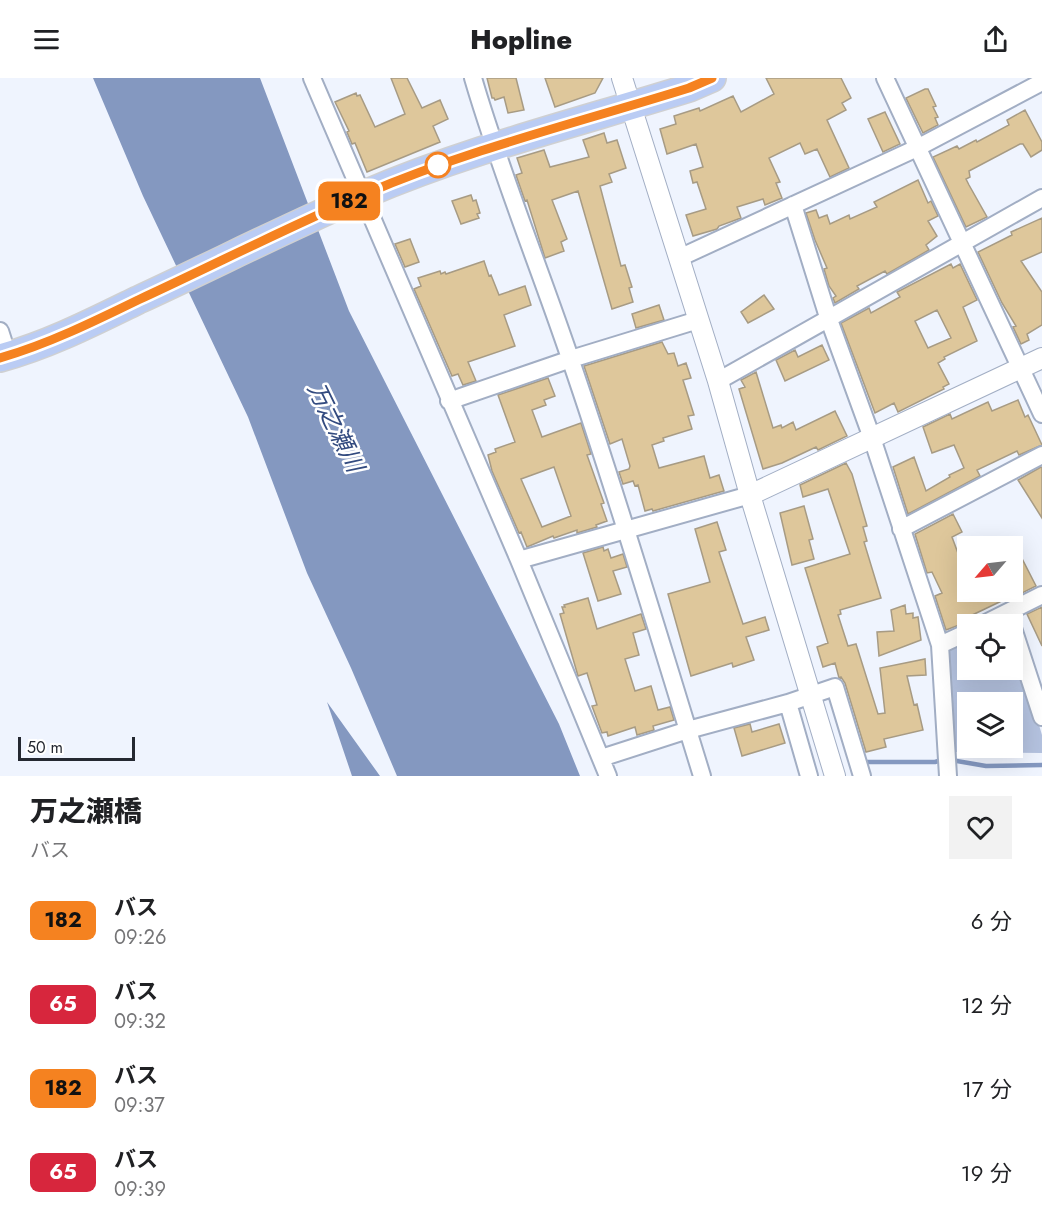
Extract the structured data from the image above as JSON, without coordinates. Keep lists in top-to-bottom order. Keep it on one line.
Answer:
{"water":["万之瀬川"],"lines":["bus line 182"],"scale_bar":"50 m","north":"bottom left","page":{"header":"Hopline","on_map":"182","scale":"50 m","heading":["万之瀬橋","バス"],"list":[{"mark":"182","name":"バス","note":"09:26","value":"6 分"},{"mark":"65","name":"バス","note":"09:32","value":"12 分"},{"mark":"182","name":"バス","note":"09:37","value":"17 分"},{"mark":"65","name":"バス","note":"09:39","value":"19 分"}]}}
